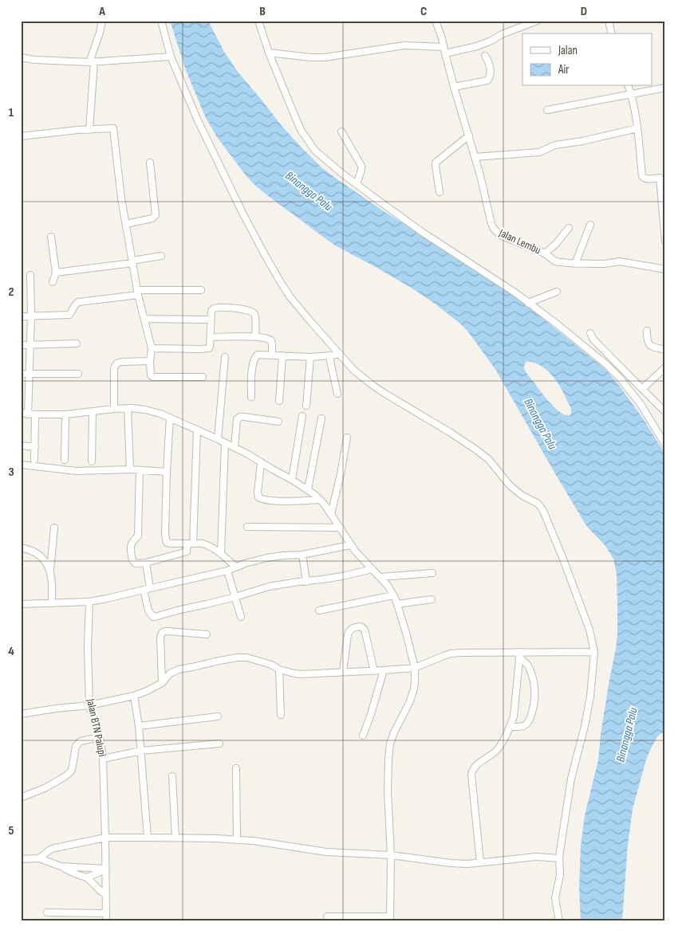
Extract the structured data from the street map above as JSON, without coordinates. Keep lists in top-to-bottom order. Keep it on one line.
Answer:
{"streets":{"street":["Jalan Lembu","Jalan BTN Palupi"]},"water":["Binangga Palu"],"legend":["Jalan","Air"],"grid":{"columns":["A","B","C","D"],"rows":["1","2","3","4","5"]}}
